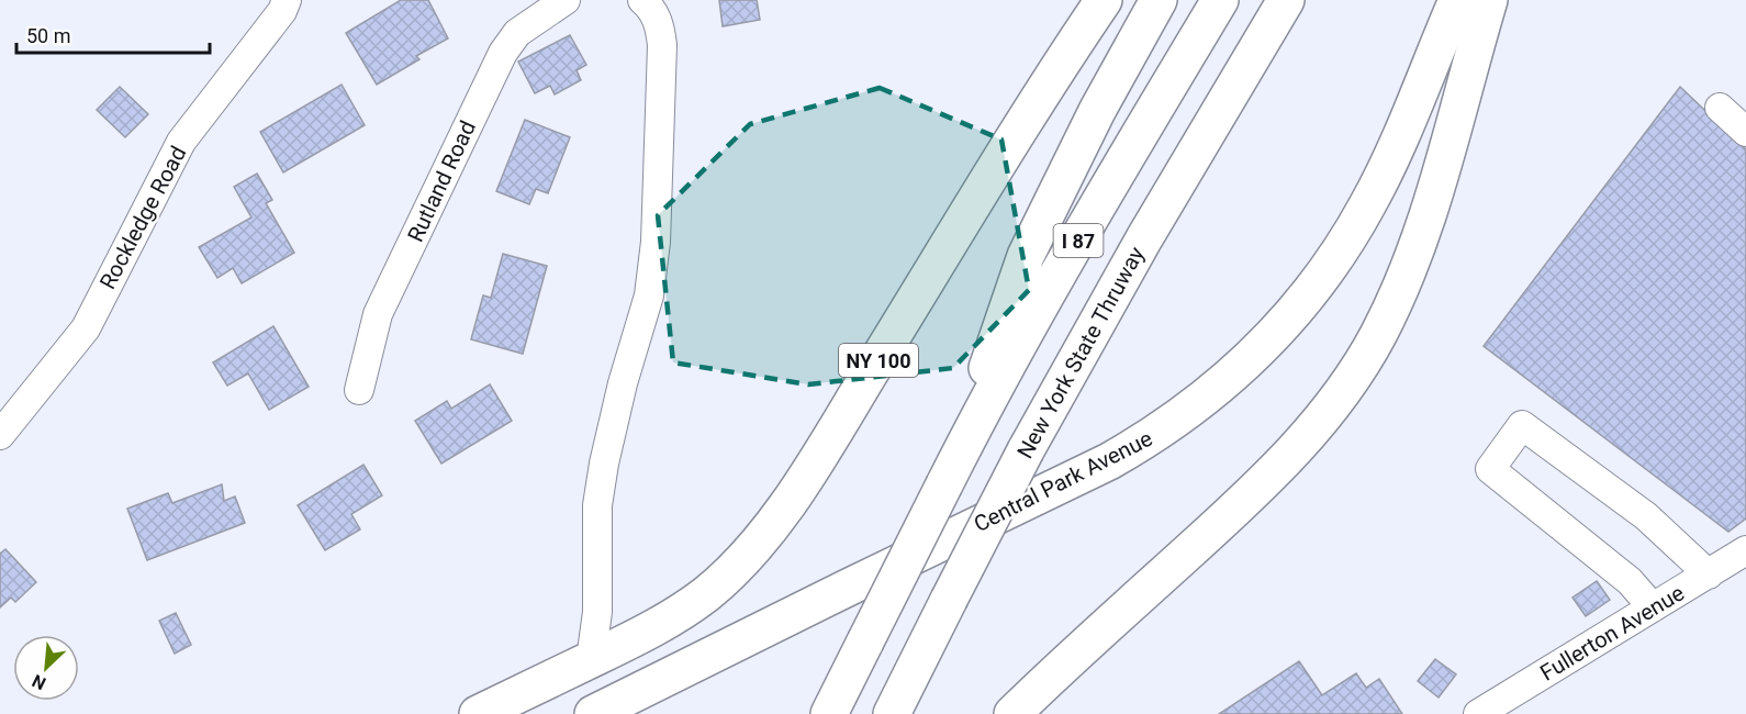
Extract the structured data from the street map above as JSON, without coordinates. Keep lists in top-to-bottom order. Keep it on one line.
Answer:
{"streets":{"main road":["I 87","New York State Thruway","NY 100","Central Park Avenue"],"street":["Rutland Road","Rockledge Road","Fullerton Avenue"]},"scale_bar":"50 m","north":"bottom left"}
